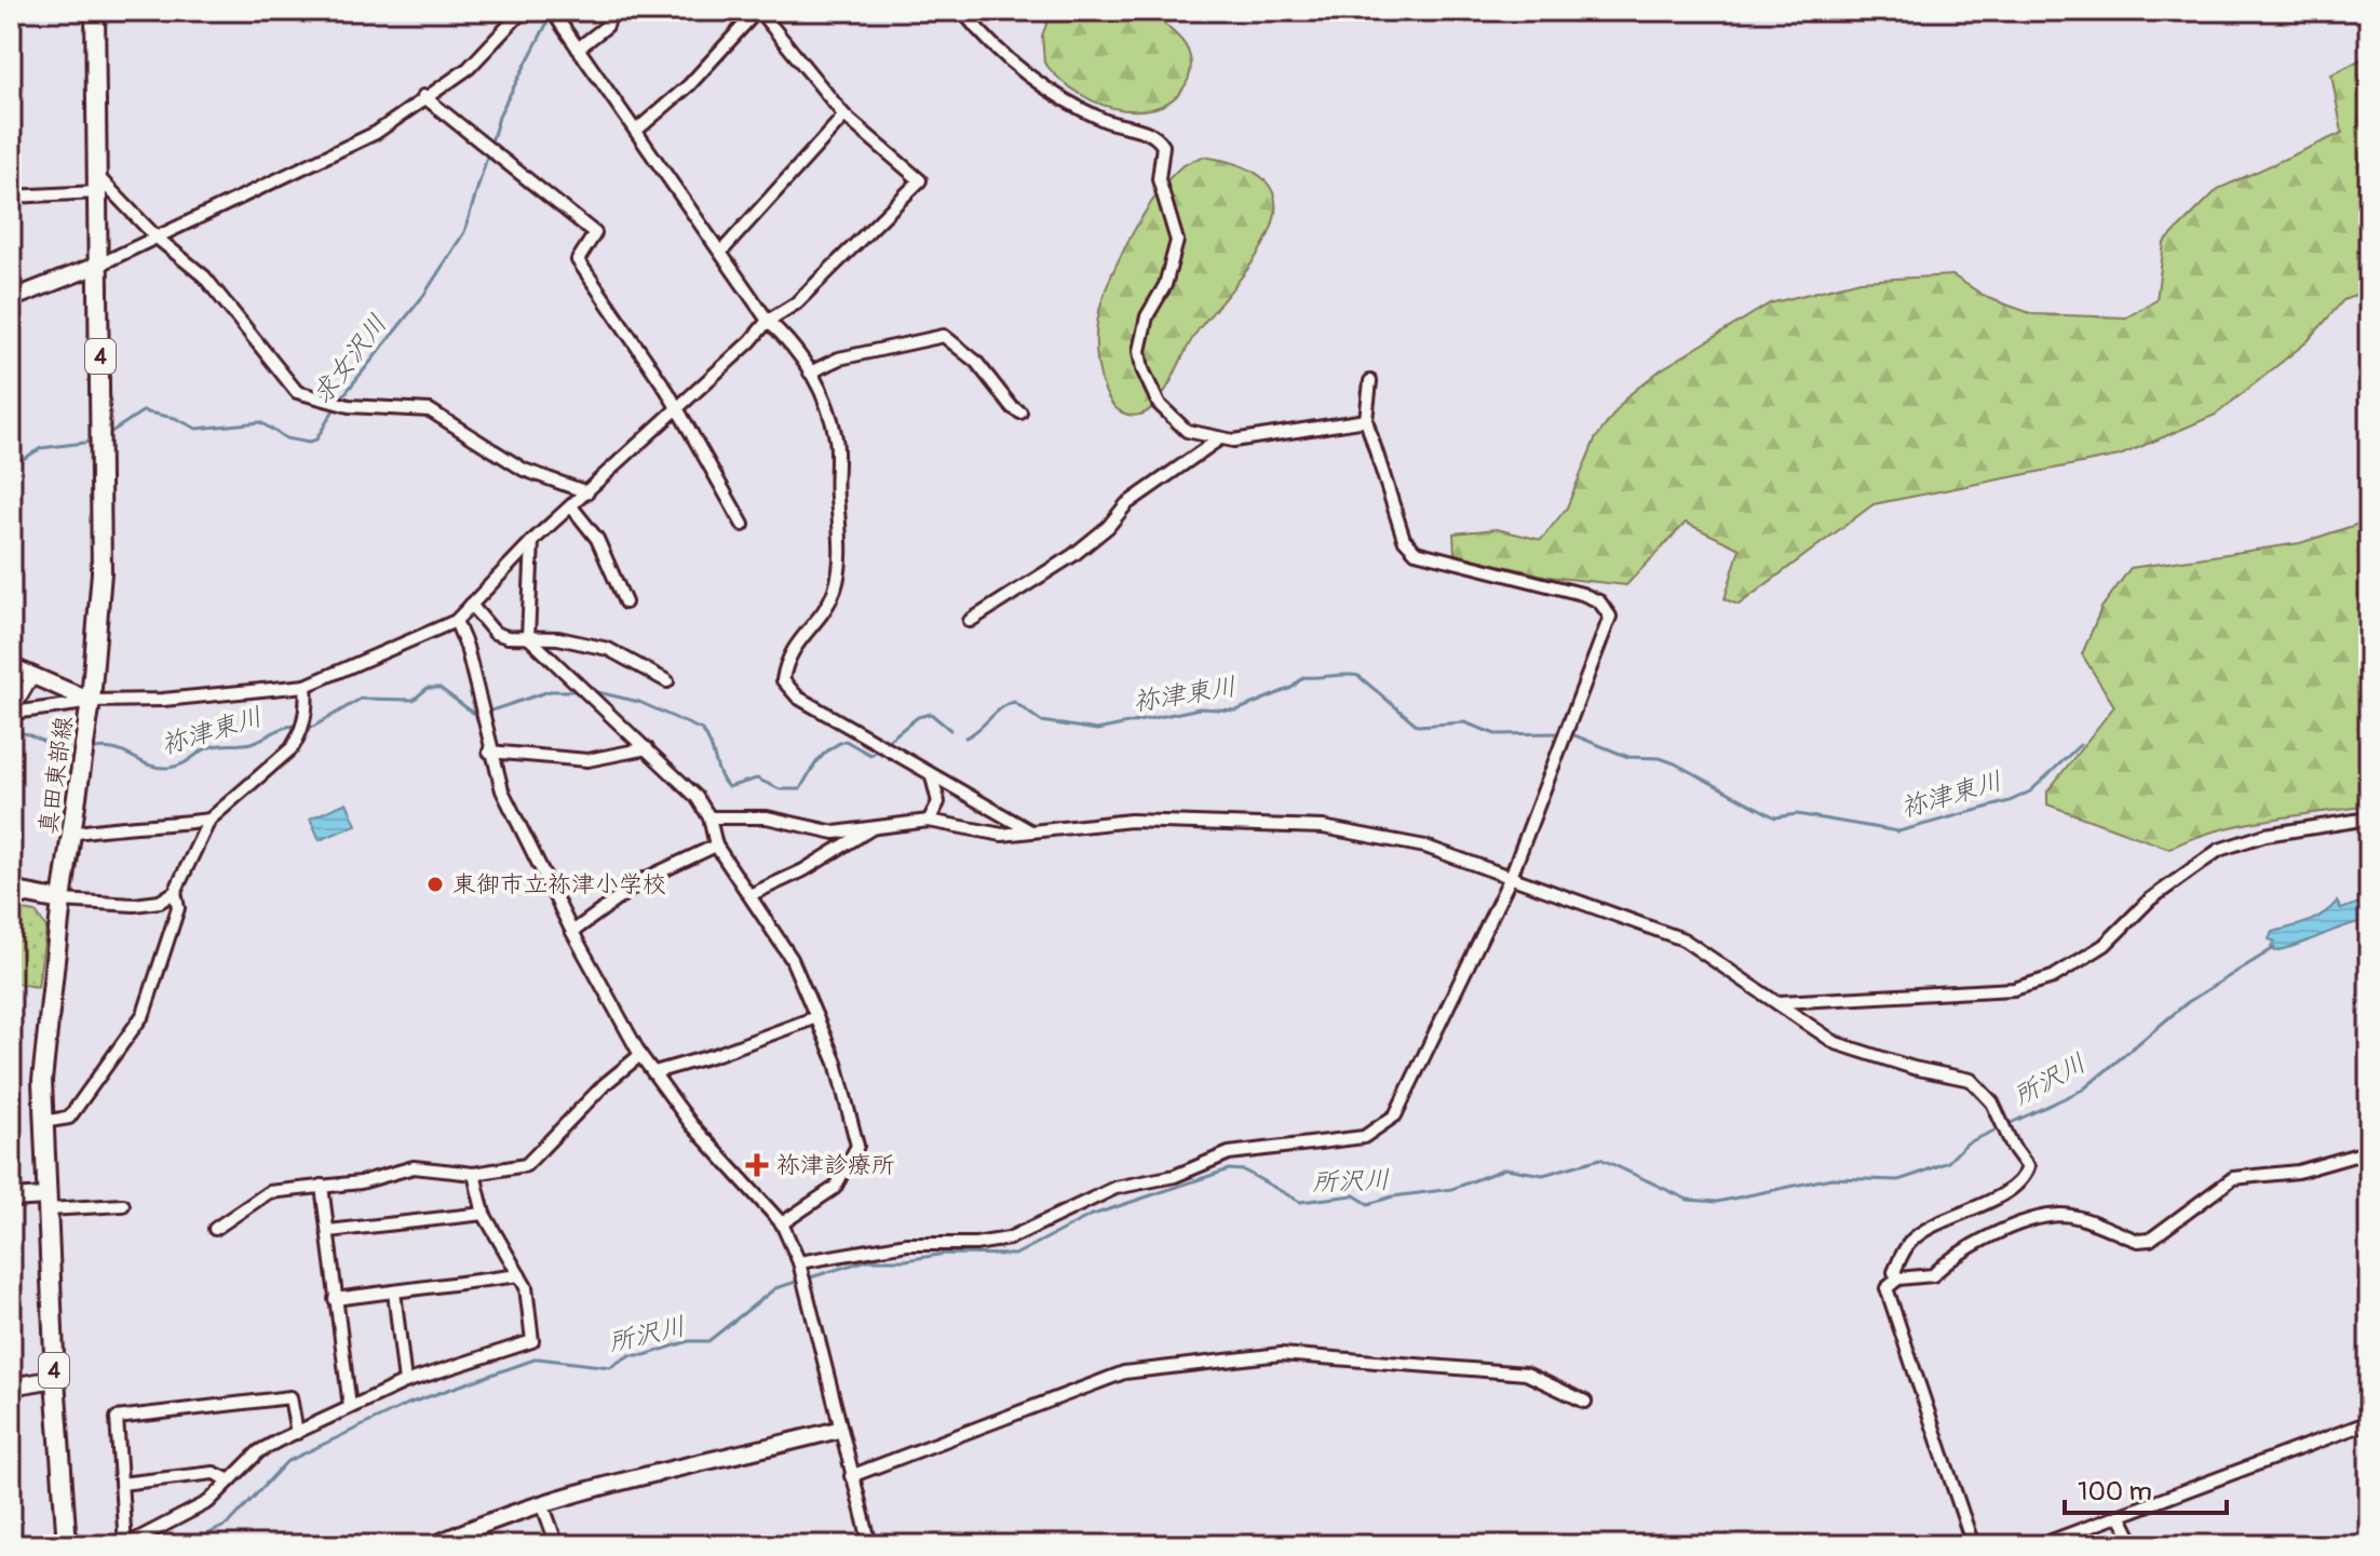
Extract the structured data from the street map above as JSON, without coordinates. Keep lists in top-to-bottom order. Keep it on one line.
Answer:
{"streets":{"main road":["4","真田東部線"]},"water":["求女沢川","祢津東川","所沢川"],"places":{"other":["東御市立祢津小学校"],"health":["祢津診療所"]},"scale_bar":"100 m"}
